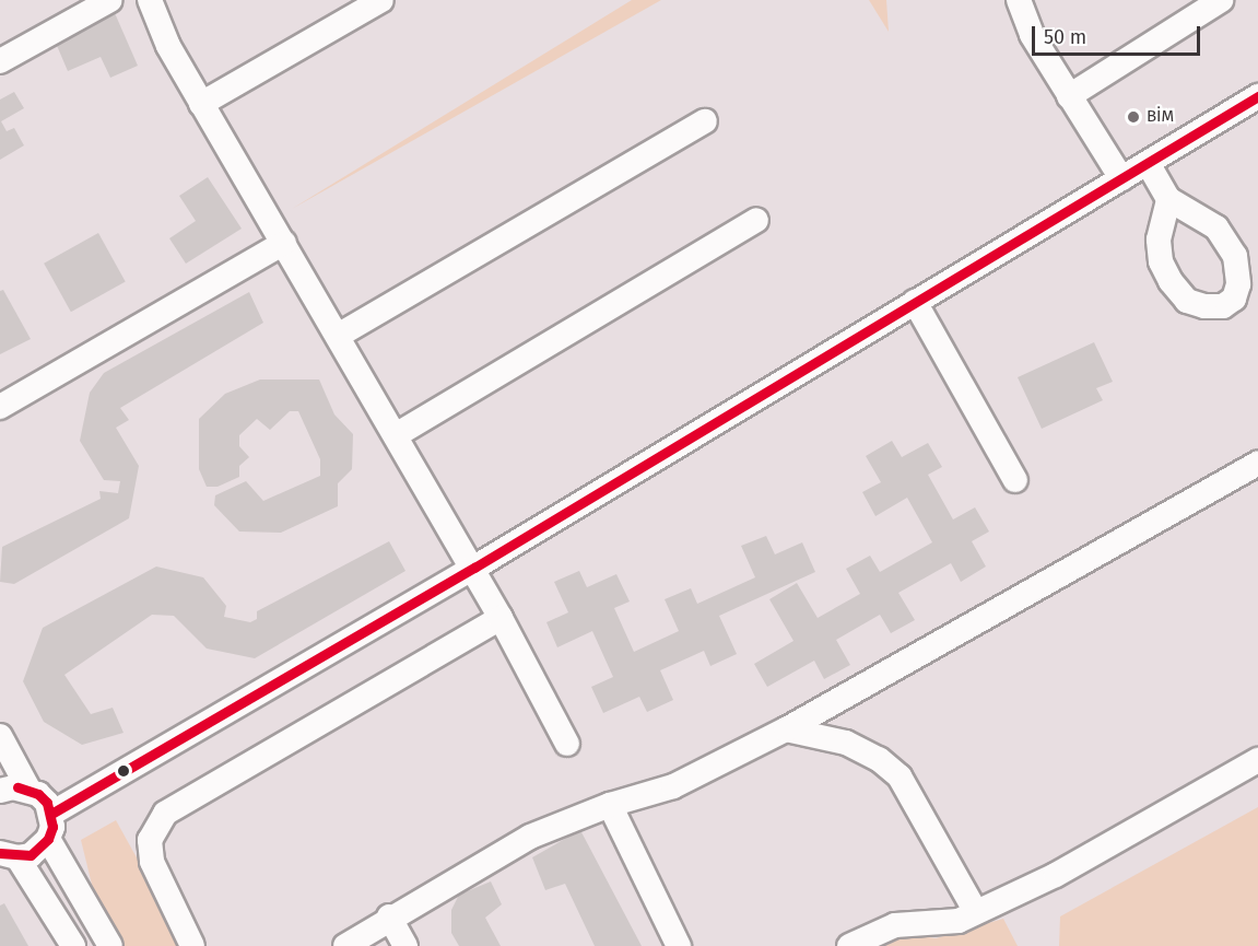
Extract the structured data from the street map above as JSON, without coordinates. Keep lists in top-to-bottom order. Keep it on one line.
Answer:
{"places":["BİM"],"scale_bar":"50 m"}
